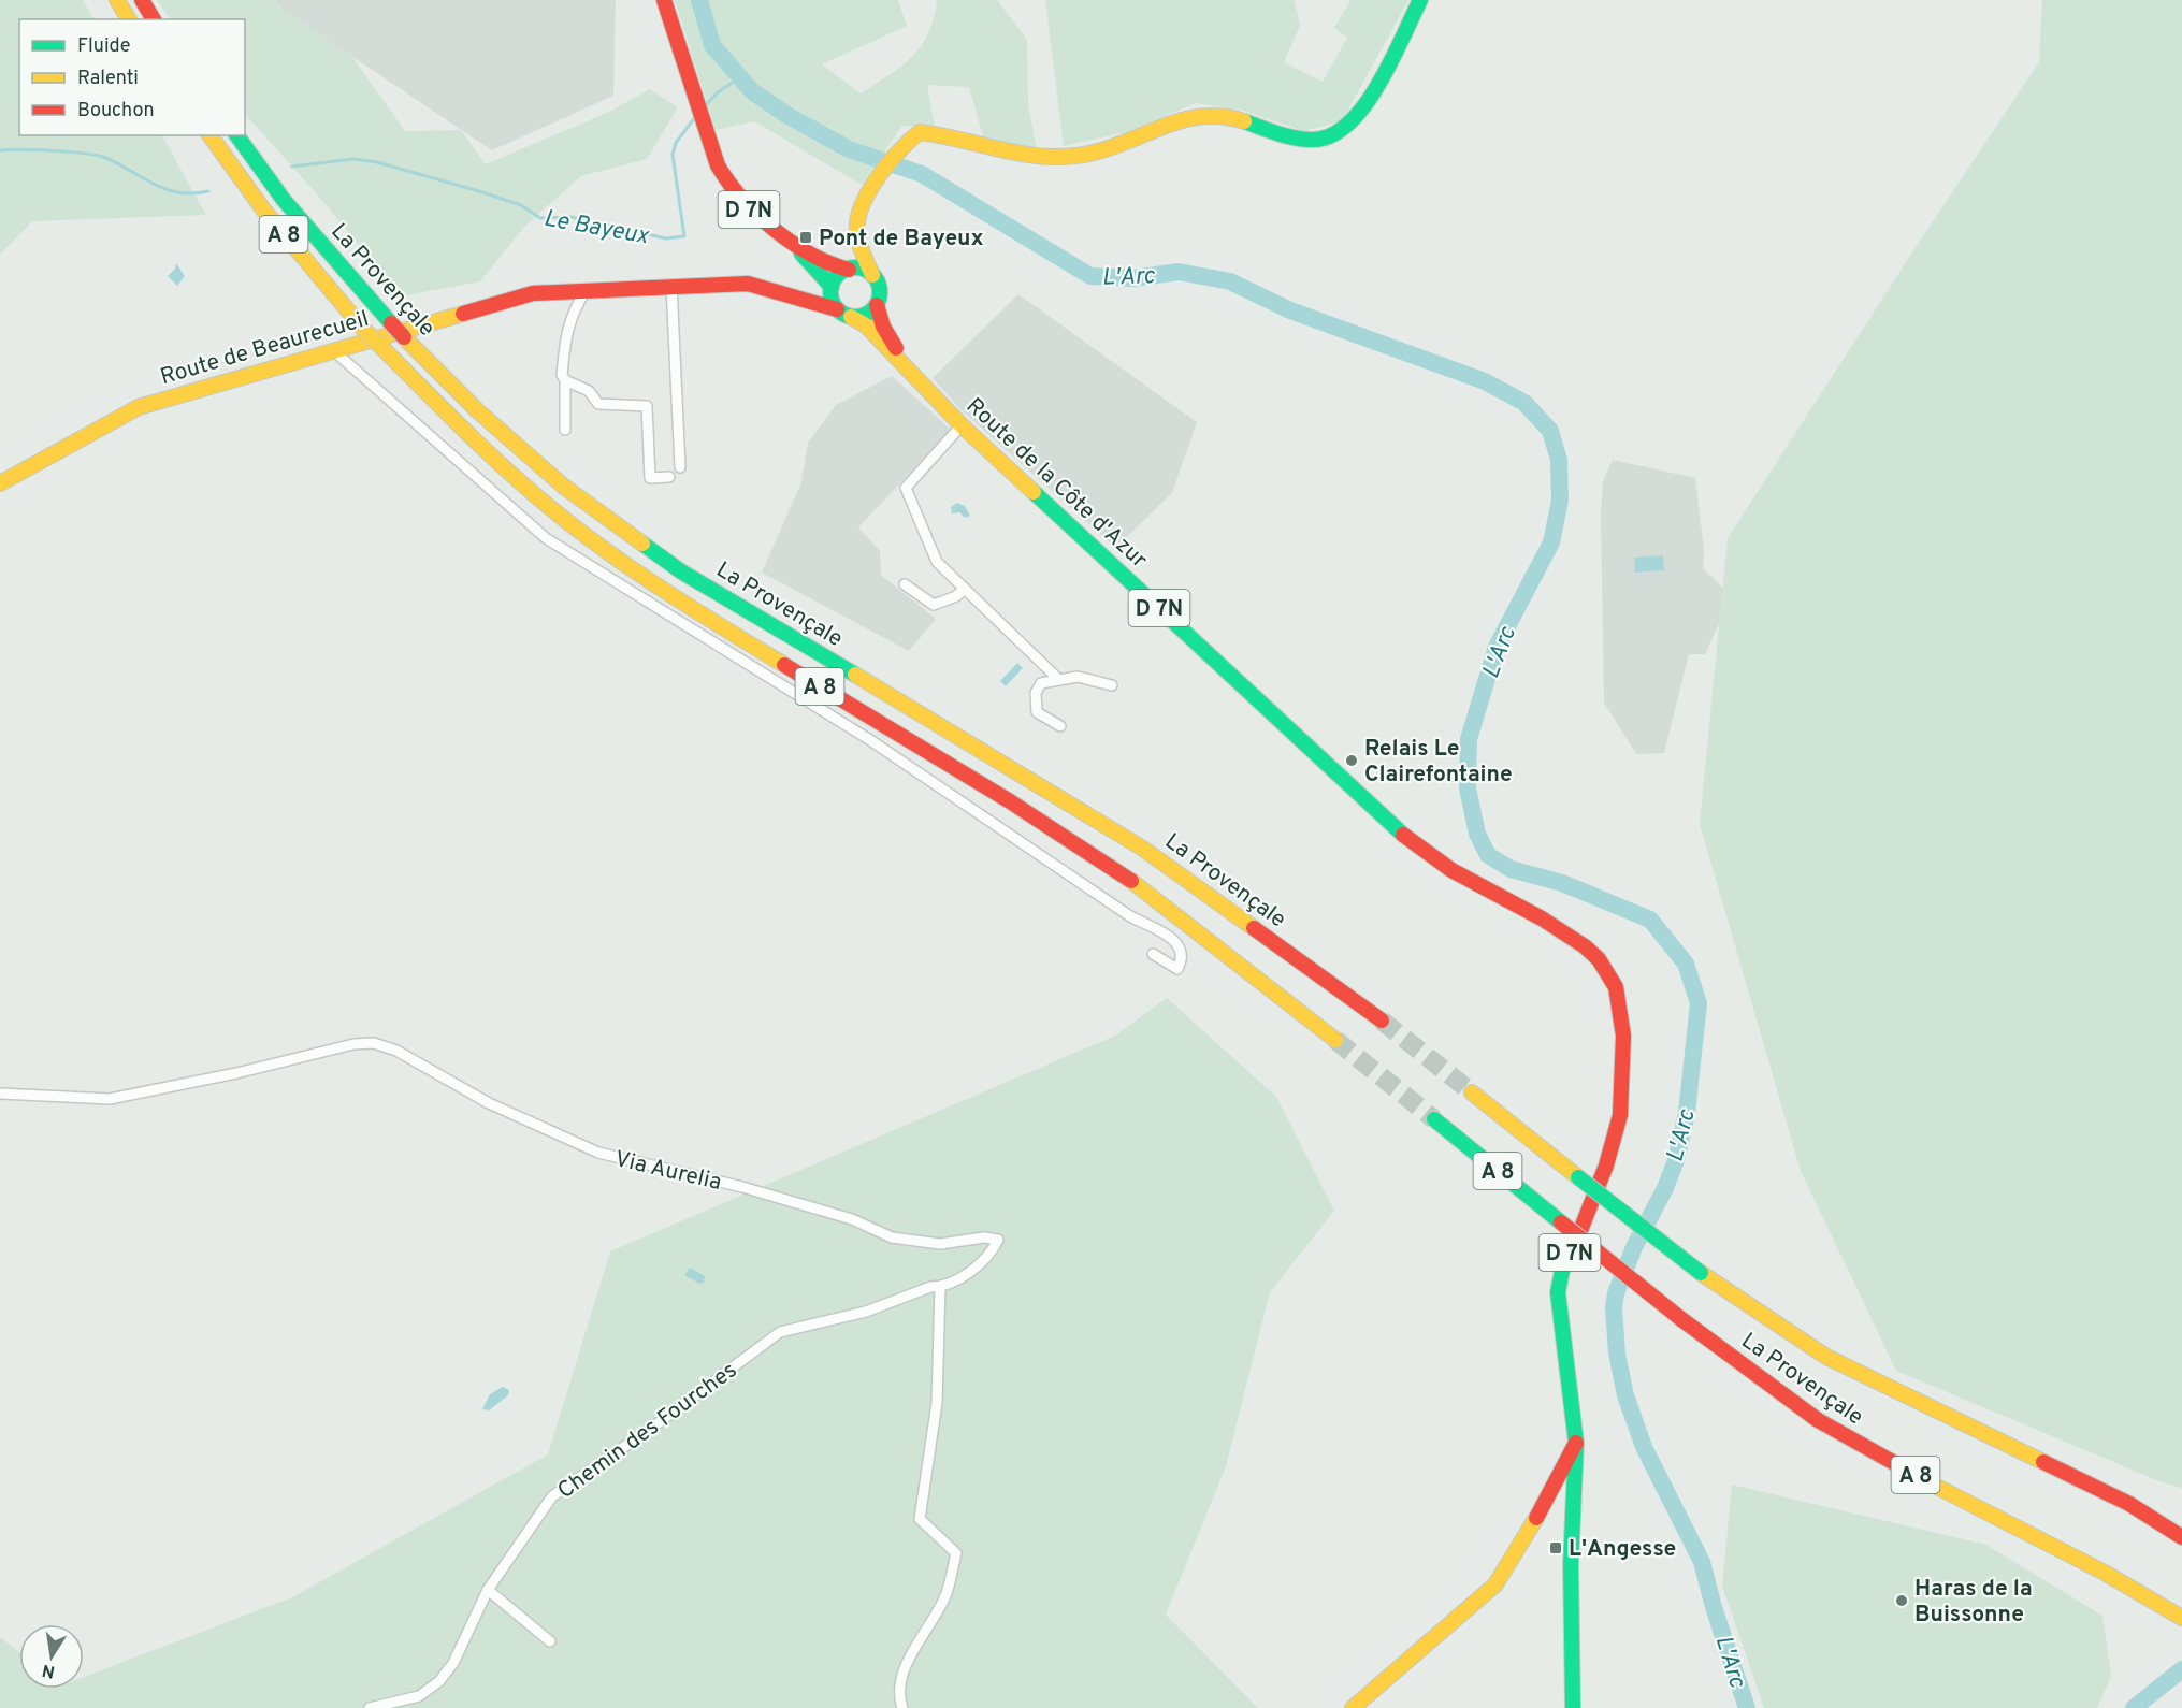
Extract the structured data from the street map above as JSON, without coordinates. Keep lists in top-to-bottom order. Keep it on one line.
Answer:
{"streets":{"main road":["D 7N","A 8","La Provençale","Route de Beaurecueil","Route de la Côte d'Azur"],"street":["Via Aurelia","Chemin des Fourches"]},"crossings":[["D 7N","Route de Beaurecueil"],["D 7N","Route de la Côte d'Azur"],["Route de Beaurecueil","Route de la Côte d'Azur"],["Via Aurelia","Chemin des Fourches"]],"water":["Le Bayeux","L'Arc"],"places":{"transit":["Pont de Bayeux","L'Angesse"],"other":["Relais Le Clairefontaine","Haras de la Buissonne"]},"legend":["Fluide","Ralenti","Bouchon"],"north":"bottom"}
